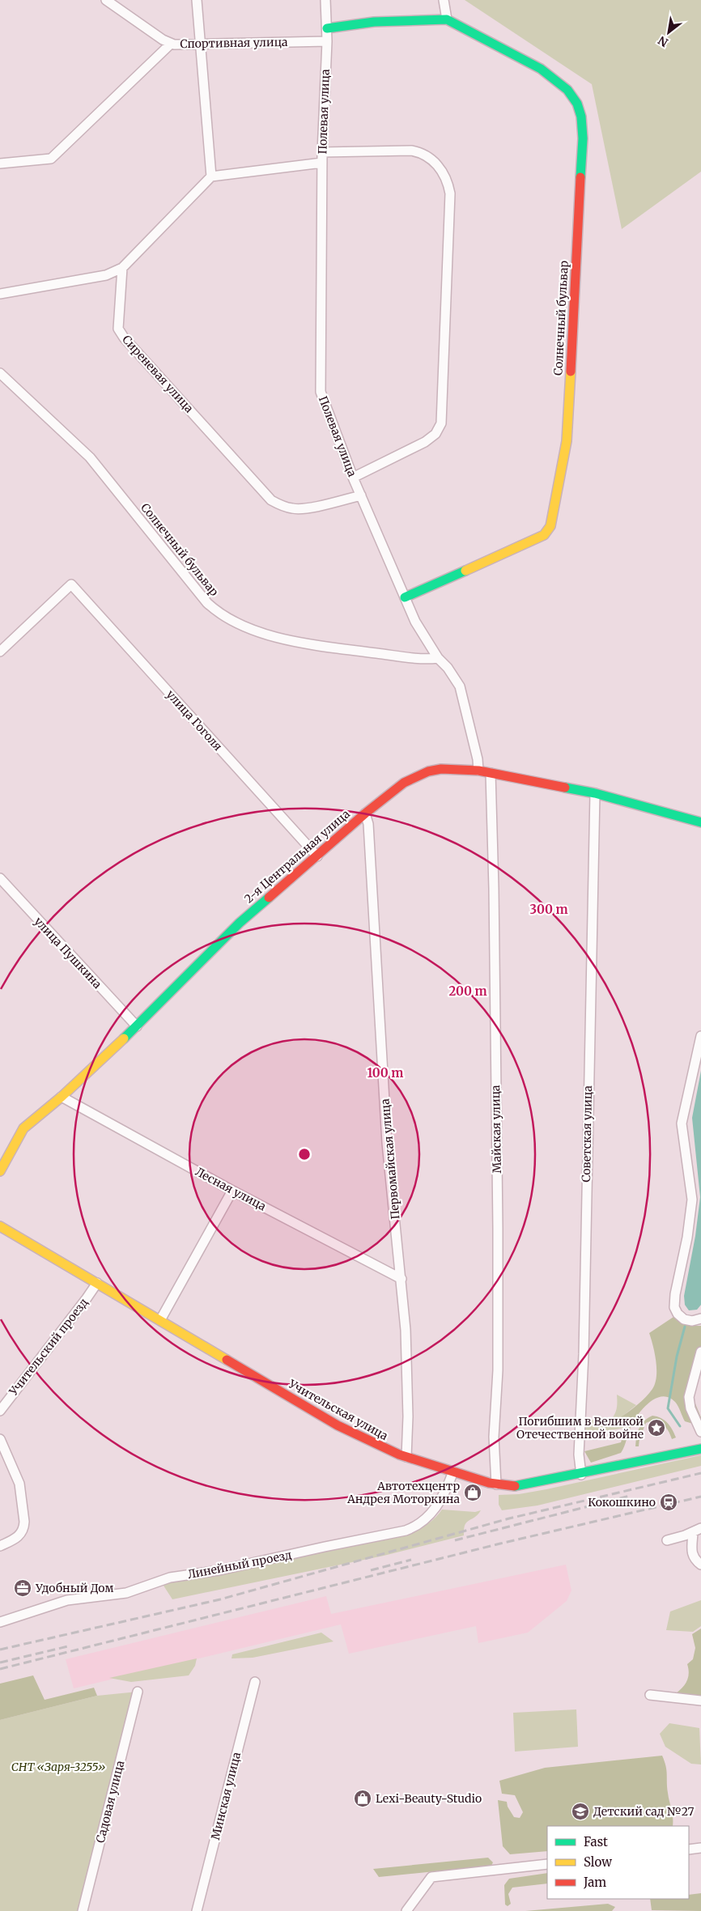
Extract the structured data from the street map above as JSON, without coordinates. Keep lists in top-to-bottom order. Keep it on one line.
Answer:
{"streets":{"street":["Спортивная улица","Полевая улица","Солнечный бульвар","Сиреневая улица","улица Гоголя","2-я Центральная улица","улица Пушкина","Майская улица","Советская улица","Первомайская улица","Лесная улица","Учительский проезд","Учительская улица","Линейный проезд","Минская улица","Садовая улица"]},"crossings":[["Спортивная улица","Полевая улица"],["Полевая улица","Солнечный бульвар"],["Полевая улица","Сиреневая улица"],["Полевая улица","2-я Центральная улица"],["улица Гоголя","2-я Центральная улица"],["2-я Центральная улица","улица Пушкина"],["2-я Центральная улица","Майская улица"],["2-я Центральная улица","Советская улица"],["2-я Центральная улица","Первомайская улица"],["2-я Центральная улица","Лесная улица"],["Майская улица","Учительская улица"],["Советская улица","Учительская улица"],["Первомайская улица","Лесная улица"],["Первомайская улица","Учительская улица"],["Учительский проезд","Учительская улица"],["Учительская улица","Линейный проезд"]],"parks":["СНТ «Заря-3255»"],"places":{"place":["Погибшим в Великой Отечественной войне"],"shop":["Автотехцентр Андрея Моторкина","Lexi-Beauty-Studio"],"station":["Кокошкино"],"office":["Удобный Дом"],"school or university":["Детский сад №27"]},"legend":["Fast","Slow","Jam"],"north":"bottom left","rings":["300 m","200 m","100 m"]}
